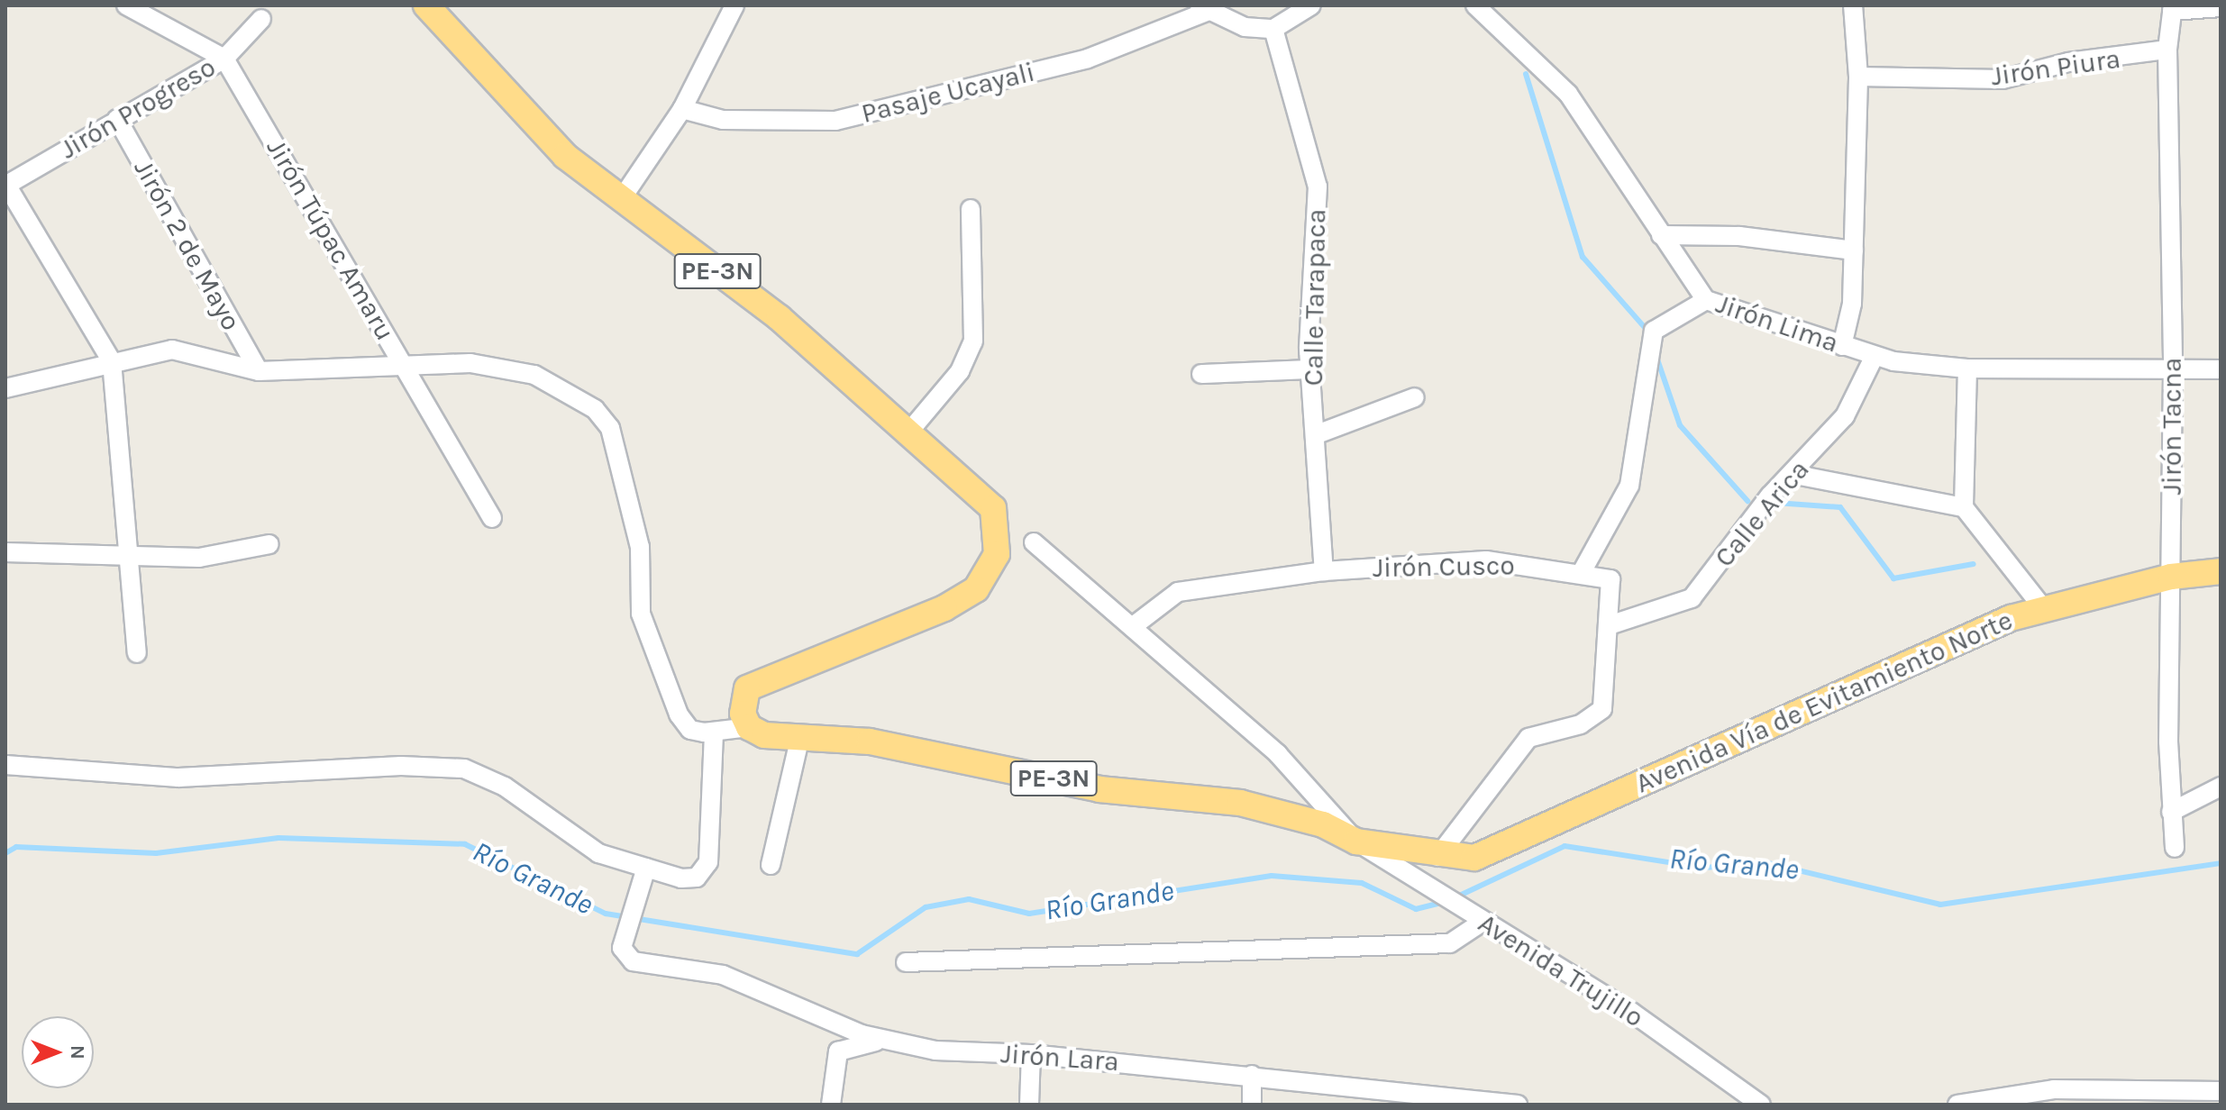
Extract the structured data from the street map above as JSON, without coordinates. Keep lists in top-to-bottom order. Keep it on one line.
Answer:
{"streets":{"highway":["PE-3N","Avenida Vía de Evitamiento Norte"],"street":["Jirón Piura","Pasaje Ucayali","Jirón Progreso","Jirón Túpac Amaru","Jirón 2 de Mayo","Calle Tarapaca","Jirón Lima","Jirón Tacna","Calle Arica","Jirón Cusco","Avenida Trujillo","Jirón Lara"]},"crossings":[["Jirón Piura","Jirón Tacna"],["Jirón Progreso","Jirón Túpac Amaru"],["Jirón Progreso","Jirón 2 de Mayo"],["PE-3N","Avenida Vía de Evitamiento Norte"],["PE-3N","Avenida Trujillo"],["Calle Tarapaca","Jirón Cusco"],["Jirón Lima","Jirón Tacna"],["Jirón Lima","Calle Arica"],["Jirón Tacna","Avenida Vía de Evitamiento Norte"],["Calle Arica","Jirón Cusco"],["Jirón Cusco","Avenida Trujillo"],["Avenida Vía de Evitamiento Norte","Avenida Trujillo"]],"water":["Río Grande"],"north":"right"}
